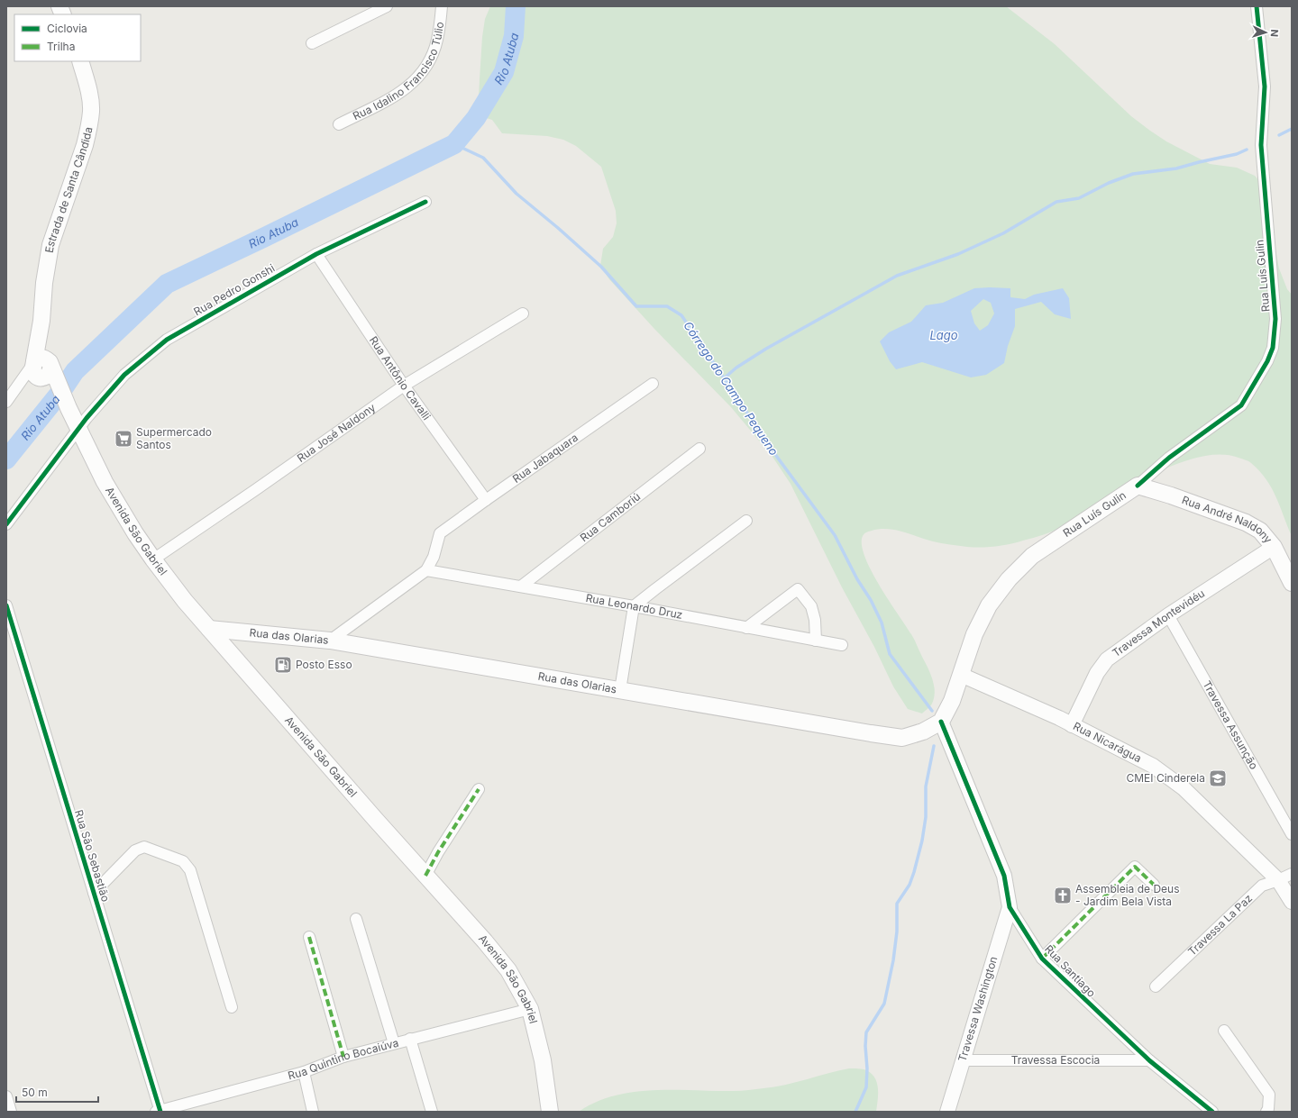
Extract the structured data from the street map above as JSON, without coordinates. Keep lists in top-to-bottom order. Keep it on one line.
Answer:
{"streets":{"main road":["Estrada de Santa Cândida","Rua Luís Gulin","Rua André Naldony","Avenida São Gabriel","Rua das Olarias"],"street":["Rua Idalino Francisco Túlio","Rua Pedro Gonshi","Rua Antônio Cavalli","Rua José Naldony","Rua Jabaquara","Rua Camboriú","Rua Leonardo Druz","Travessa Montevidéu","Travessa Assunção","Rua Nicarágua","Rua São Sebastião","Travessa La Paz","Rua Santiago","Travessa Washington","Rua Quintino Bocaiúva","Travessa Escocia"]},"crossings":[["Estrada de Santa Cândida","Avenida São Gabriel"],["Rua Luís Gulin","Rua André Naldony"],["Rua Luís Gulin","Rua das Olarias"],["Rua Luís Gulin","Rua Nicarágua"],["Rua Luís Gulin","Rua Santiago"],["Rua Pedro Gonshi","Rua Antônio Cavalli"],["Rua Pedro Gonshi","Avenida São Gabriel"],["Rua Antônio Cavalli","Rua José Naldony"],["Rua Antônio Cavalli","Rua Jabaquara"],["Rua José Naldony","Avenida São Gabriel"],["Rua Jabaquara","Rua Leonardo Druz"],["Rua Camboriú","Rua Leonardo Druz"],["Rua André Naldony","Travessa Montevidéu"],["Avenida São Gabriel","Rua das Olarias"],["Avenida São Gabriel","Rua Quintino Bocaiúva"],["Travessa Montevidéu","Travessa Assunção"],["Travessa Montevidéu","Rua Nicarágua"],["Rua das Olarias","Rua Santiago"],["Rua Nicarágua","Travessa La Paz"],["Rua São Sebastião","Rua Quintino Bocaiúva"],["Rua Santiago","Travessa Washington"],["Rua Santiago","Travessa Escocia"],["Travessa Washington","Travessa Escocia"]],"water":["Rio Atuba","Lago","Córrego do Campo Pequeno"],"places":{"supermarket":["Supermercado Santos"],"fuel station":["Posto Esso"],"school or university":["CMEI Cinderela"],"church":["Assembleia de Deus - Jardim Bela Vista"]},"legend":["Ciclovia","Trilha"],"scale_bar":"50 m","north":"right"}
